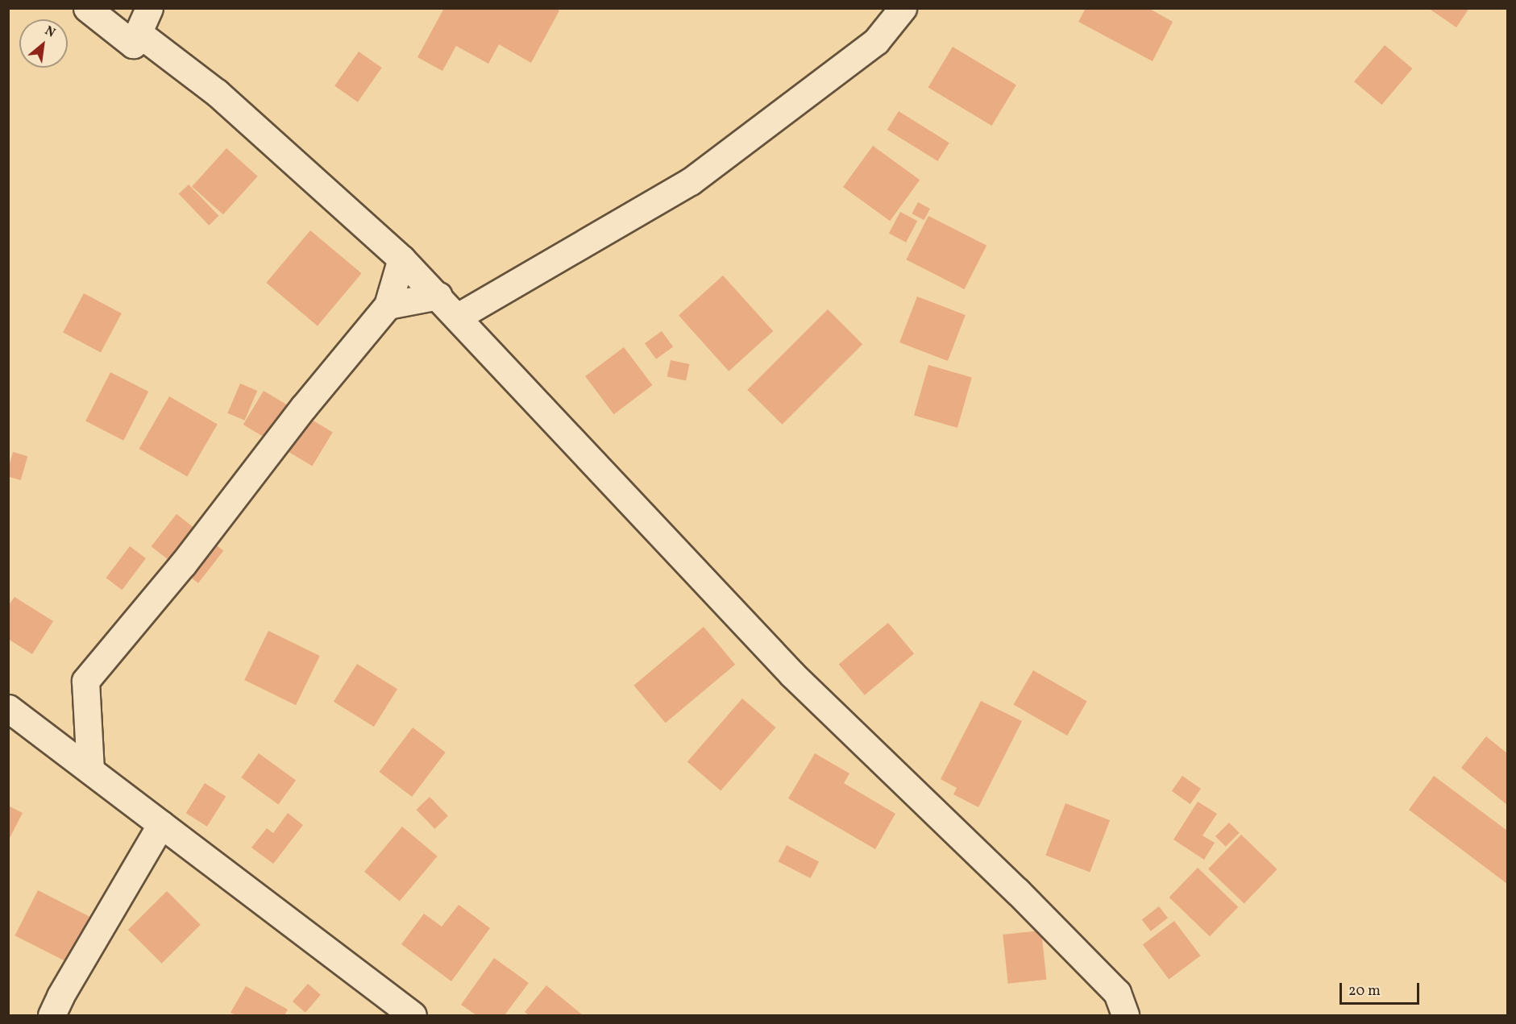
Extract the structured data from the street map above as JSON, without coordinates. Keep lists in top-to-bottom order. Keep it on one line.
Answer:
{"scale_bar":"20 m","north":"top right"}
